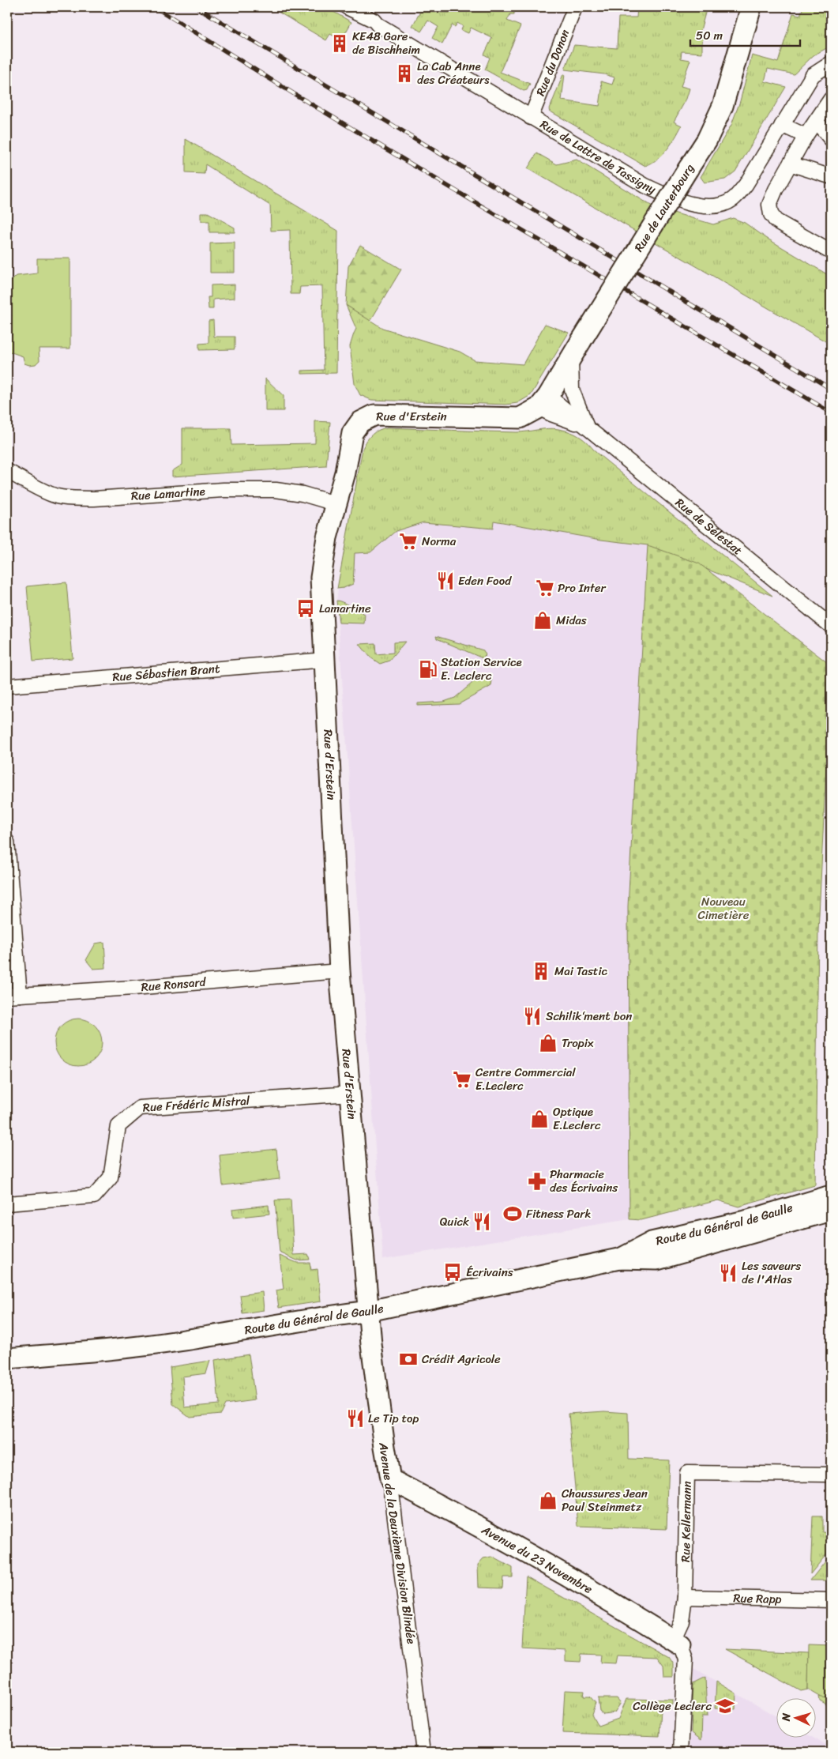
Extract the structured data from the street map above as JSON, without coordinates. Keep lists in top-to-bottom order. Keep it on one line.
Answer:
{"streets":{"street":["Rue du Donon","Rue de Lattre de Tassigny","Rue de Lauterbourg","Rue d'Erstein","Rue Lamartine","Rue de Sélestat","Rue Sébastien Brant","Rue Ronsard","Rue Frédéric Mistral","Route du Général de Gaulle","Rue Kellermann","Avenue de la Deuxième Division Blindée","Avenue du 23 Novembre","Rue Rapp"]},"crossings":[["Rue du Donon","Rue de Lattre de Tassigny"],["Rue de Lauterbourg","Rue d'Erstein"],["Rue de Lauterbourg","Rue de Sélestat"],["Rue d'Erstein","Rue Lamartine"],["Rue d'Erstein","Rue de Sélestat"],["Rue d'Erstein","Rue Sébastien Brant"],["Rue d'Erstein","Rue Ronsard"],["Rue d'Erstein","Rue Frédéric Mistral"],["Rue d'Erstein","Route du Général de Gaulle"],["Rue d'Erstein","Avenue de la Deuxième Division Blindée"],["Route du Général de Gaulle","Avenue de la Deuxième Division Blindée"],["Rue Kellermann","Avenue du 23 Novembre"],["Rue Kellermann","Rue Rapp"],["Avenue de la Deuxième Division Blindée","Avenue du 23 Novembre"]],"parks":["Nouveau Cimetière"],"places":{"building":["KE48 Gare de Bischheim","La Cab Anne des Créateurs","Mai Tastic"],"supermarket":["Norma","Pro Inter","Centre Commercial E.Leclerc"],"restaurant":["Eden Food","Schilik‘ment bon","Quick","Les saveurs de l'Atlas","Le Tip top"],"bus stop":["Lamartine","Écrivains"],"shop":["Midas","Tropix","Optique E.Leclerc","Chaussures Jean Paul Steinmetz"],"fuel station":["Station Service E. Leclerc"],"pharmacy":["Pharmacie des Écrivains"],"sports":["Fitness Park"],"bank":["Crédit Agricole"],"school or university":["Collège Leclerc"]},"scale_bar":"50 m","north":"left"}
